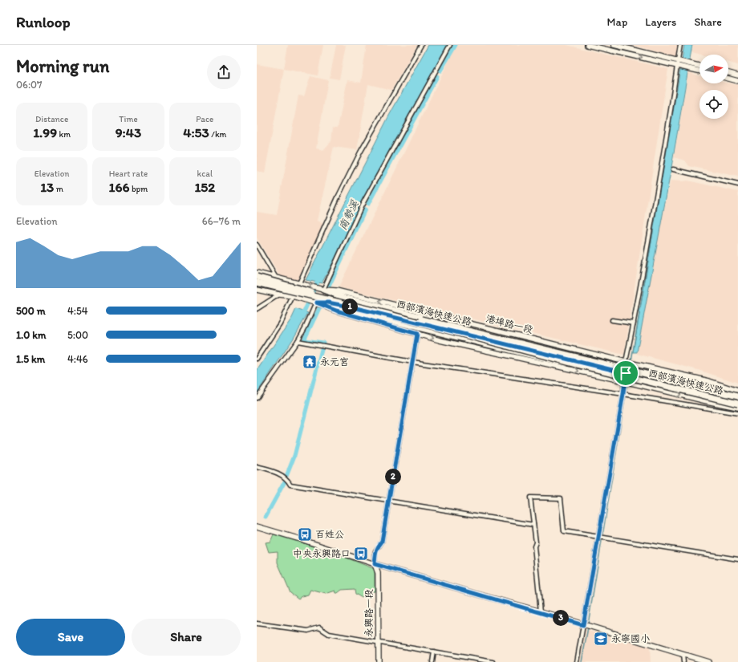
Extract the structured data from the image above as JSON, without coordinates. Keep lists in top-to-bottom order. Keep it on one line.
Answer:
{"streets":{"highway":["西部濱海快速公路"],"street":["港埠路一段","永興路一段"]},"crossings":[["西部濱海快速公路","港埠路一段"]],"water":["南勢溪"],"places":{"temple":["永元宮"],"bus stop":["百姓公","中央永興路口"],"school or university":["永寧國小"]},"north":"right","page":{"header":"Runloop","nav":["Map","Layers","Share"],"heading":["Morning run","06:07"],"stats":[["Distance","1.99 km"],["Time","9:43"],["Pace","4:53 /km"],["Elevation","13 m"],["Heart rate","166 bpm"],["kcal","152"]],"chart":["Elevation","66–76 m"],"list":[{"name":"500 m","note":"4:54"},{"name":"1.0 km","note":"5:00"},{"name":"1.5 km","note":"4:46"}],"pins":["1","2","3"],"buttons":["Save","Share"]}}
